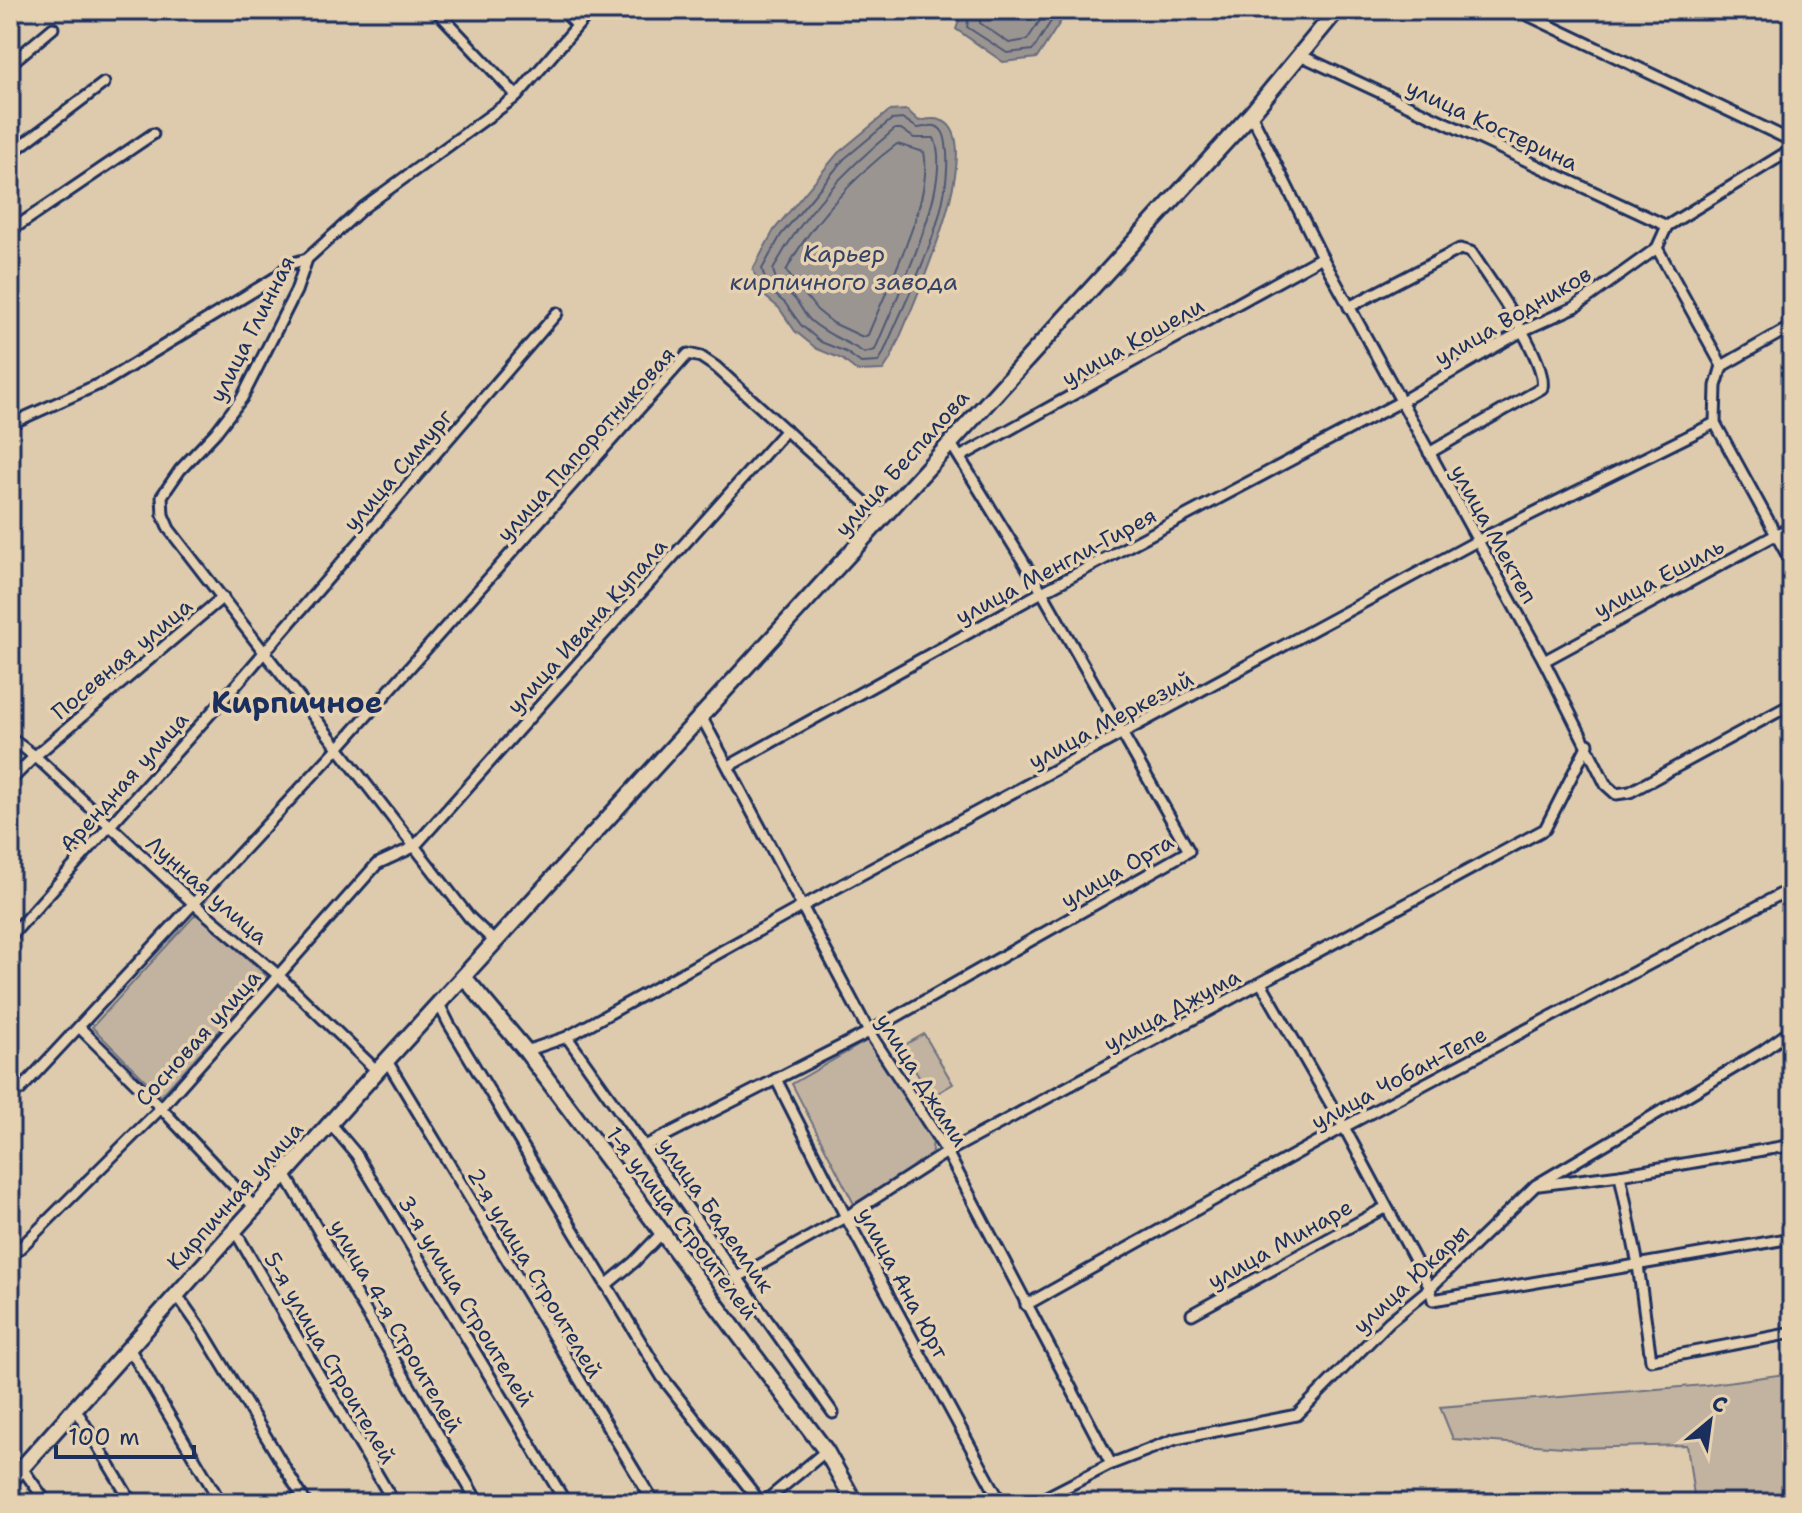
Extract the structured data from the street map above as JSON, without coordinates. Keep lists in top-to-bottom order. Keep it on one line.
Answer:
{"streets":{"main road":["улица Беспалова","Кирпичная улица","1-я улица Строителей"],"street":["улица Костерина","улица Водников","улица Глинная","улица Кошели","улица Папоротниковая","улица Симург","улица Мектеп","улица Менгли-Гирея","улица Ешиль","улица Ивана Купала","Посевная улица","улица Меркезий","Арендная улица","улица Орта","Лунная улица","улица Джума","Сосновая улица","улица Чобан-Тепе","улица Джами","улица Бадемлик","улица Минаре","2-я улица Строителей","улица Юкары","улица Ана Юрт","3-я улица Строителей","улица 4-я Строителей","5-я улица Строителей"]},"crossings":[["улица Костерина","улица Водников"],["улица Костерина","улица Беспалова"],["улица Водников","улица Мектеп"],["улица Водников","улица Менгли-Гирея"],["улица Глинная","улица Папоротниковая"],["улица Глинная","улица Беспалова"],["улица Глинная","улица Симург"],["улица Глинная","улица Ивана Купала"],["улица Глинная","Посевная улица"],["улица Глинная","Арендная улица"],["улица Глинная","Сосновая улица"],["улица Глинная","Кирпичная улица"],["улица Кошели","улица Мектеп"],["улица Кошели","улица Орта"],["улица Папоротниковая","улица Беспалова"],["улица Папоротниковая","улица Ивана Купала"],["улица Беспалова","улица Мектеп"],["улица Беспалова","улица Орта"],["улица Беспалова","улица Джами"],["улица Беспалова","Кирпичная улица"],["улица Симург","Арендная улица"],["улица Мектеп","улица Менгли-Гирея"],["улица Мектеп","улица Ешиль"],["улица Мектеп","улица Меркезий"],["улица Мектеп","улица Джума"],["улица Менгли-Гирея","улица Орта"],["улица Менгли-Гирея","улица Джами"],["улица Ивана Купала","Сосновая улица"],["Посевная улица","Лунная улица"],["улица Меркезий","улица Орта"],["улица Меркезий","улица Джами"],["улица Меркезий","улица Бадемлик"],["улица Меркезий","1-я улица Строителей"],["Арендная улица","Лунная улица"],["улица Орта","улица Джами"],["улица Орта","улица Бадемлик"],["улица Орта","улица Ана Юрт"],["Лунная улица","Сосновая улица"],["Лунная улица","Кирпичная улица"],["Лунная улица","2-я улица Строителей"],["улица Джума","улица Джами"],["улица Джума","улица Бадемлик"],["улица Джума","улица Ана Юрт"],["улица Чобан-Тепе","улица Джами"],["улица Джами","улица Юкары"],["Кирпичная улица","1-я улица Строителей"],["Кирпичная улица","2-я улица Строителей"],["Кирпичная улица","3-я улица Строителей"],["Кирпичная улица","улица 4-я Строителей"],["Кирпичная улица","5-я улица Строителей"]],"districts":["Кирпичное"],"water":["Карьер кирпичного завода"],"scale_bar":"100 m","north":"top right"}
